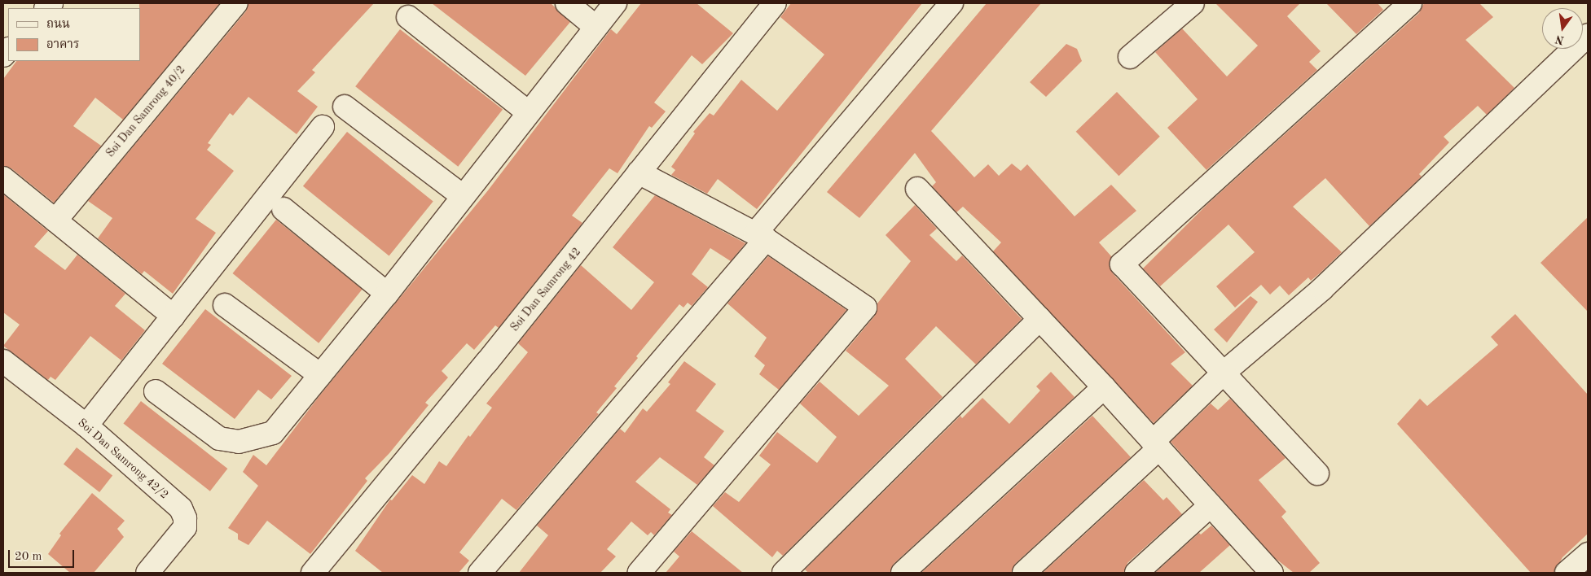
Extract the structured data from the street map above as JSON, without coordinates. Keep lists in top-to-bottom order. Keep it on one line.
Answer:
{"streets":{"street":["Soi Dan Samrong 40/2","Soi Dan Samrong 42","Soi Dan Samrong 42/2"]},"legend":["ถนน","อาคาร"],"scale_bar":"20 m","north":"bottom"}
